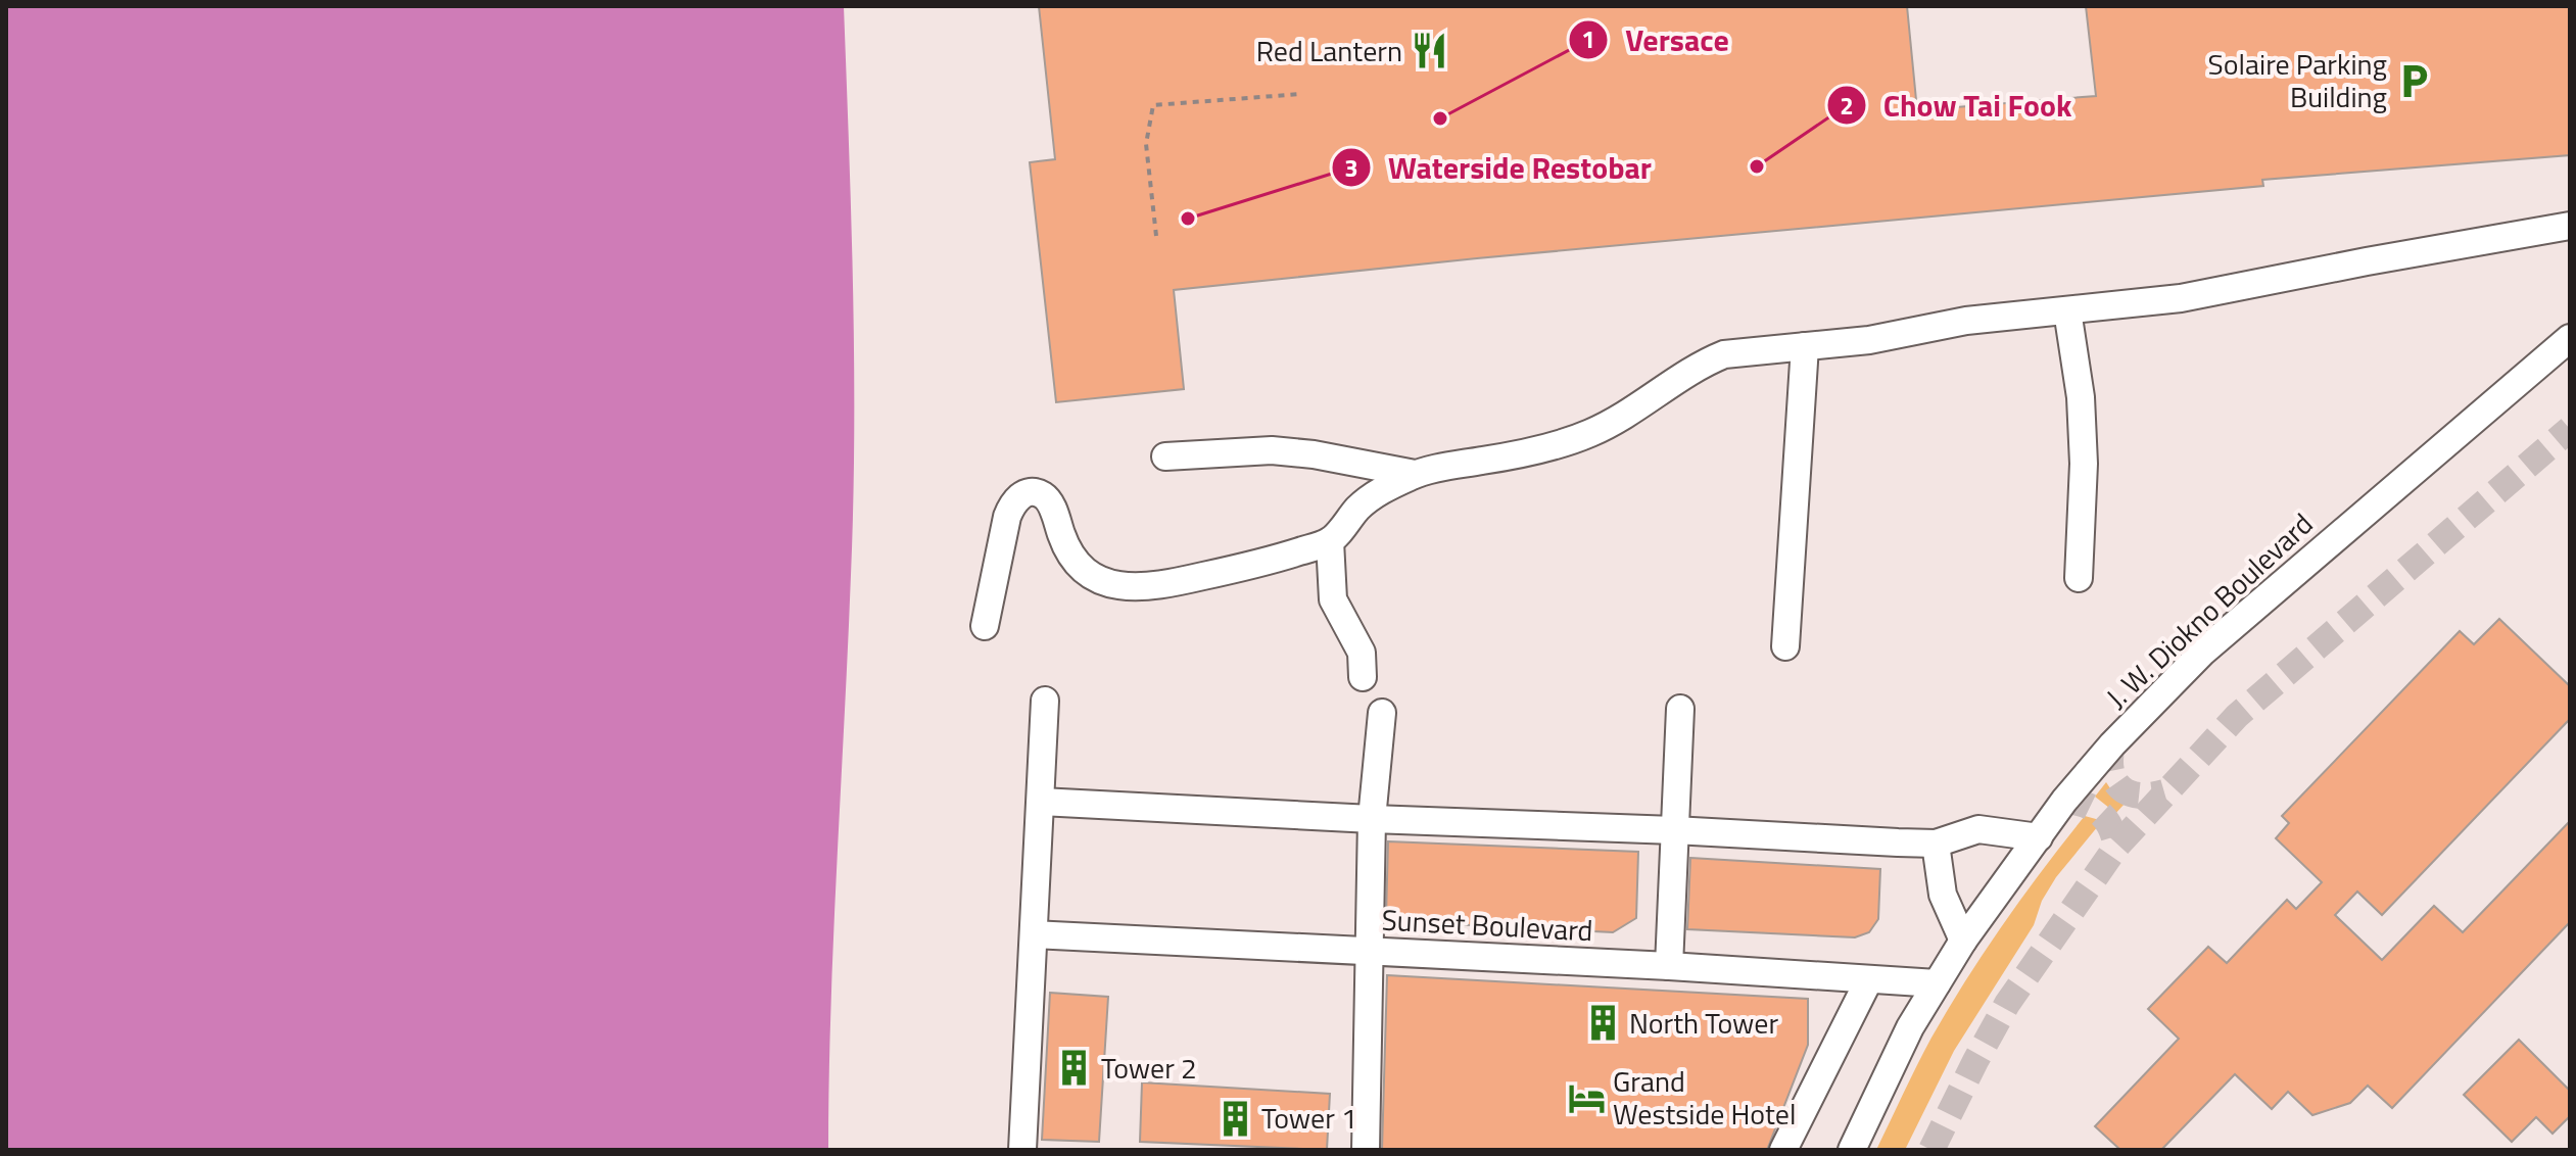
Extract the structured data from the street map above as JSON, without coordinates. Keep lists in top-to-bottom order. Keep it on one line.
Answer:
{"streets":{"street":["J. W. Diokno Boulevard","Sunset Boulevard"]},"crossings":[["J. W. Diokno Boulevard","Sunset Boulevard"]],"places":{"restaurant":["Red Lantern"],"parking":["Solaire Parking Building"],"other":["Versace","Chow Tai Fook","Waterside Restobar"],"building":["North Tower","Tower 2","Tower 1"],"hotel":["Grand Westside Hotel"]}}
